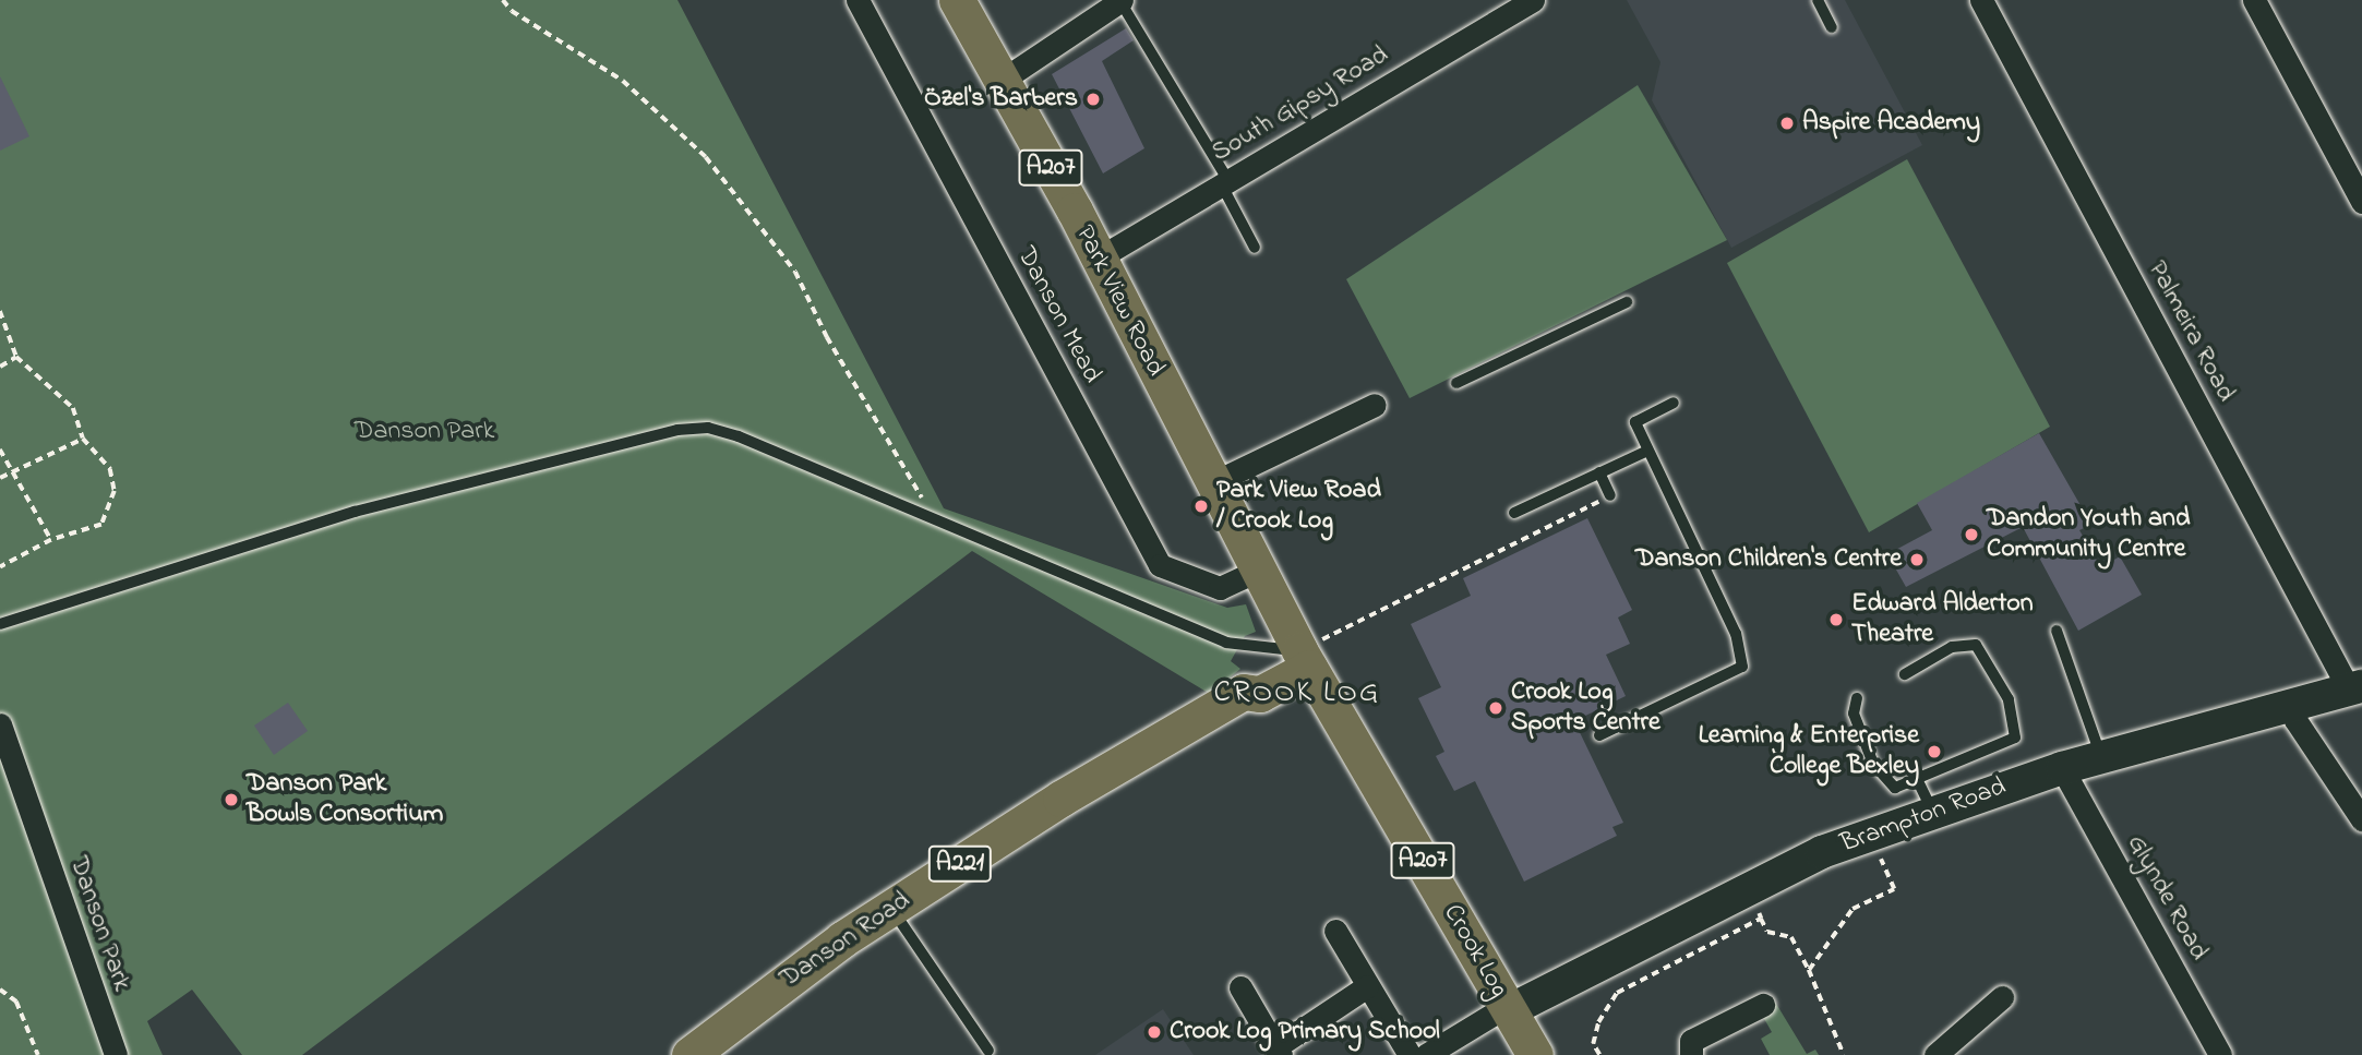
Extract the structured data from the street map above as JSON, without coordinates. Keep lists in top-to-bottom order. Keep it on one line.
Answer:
{"streets":{"main road":["A207","Park View Road","A221","Danson Road","Crook Log"],"street":["South Gipsy Road","Danson Mead","Palmeira Road","Brampton Road","Glynde Road","Danson Park"]},"crossings":[["South Gipsy Road","Park View Road"],["Park View Road","Danson Mead"],["Park View Road","Danson Road"],["Park View Road","Crook Log"],["Palmeira Road","Brampton Road"],["Brampton Road","Glynde Road"],["Brampton Road","Crook Log"],["Danson Road","Crook Log"]],"districts":["CROOK LOG"],"parks":["Danson Park"],"places":["Özel's Barbers","Aspire Academy","Park View Road / Crook Log","Dandon Youth and Community Centre","Danson Children's Centre","Edward Alderton Theatre","Crook Log Sports Centre","Learning & Enterprise College Bexley","Danson Park Bowls Consortium","Crook Log Primary School"]}
